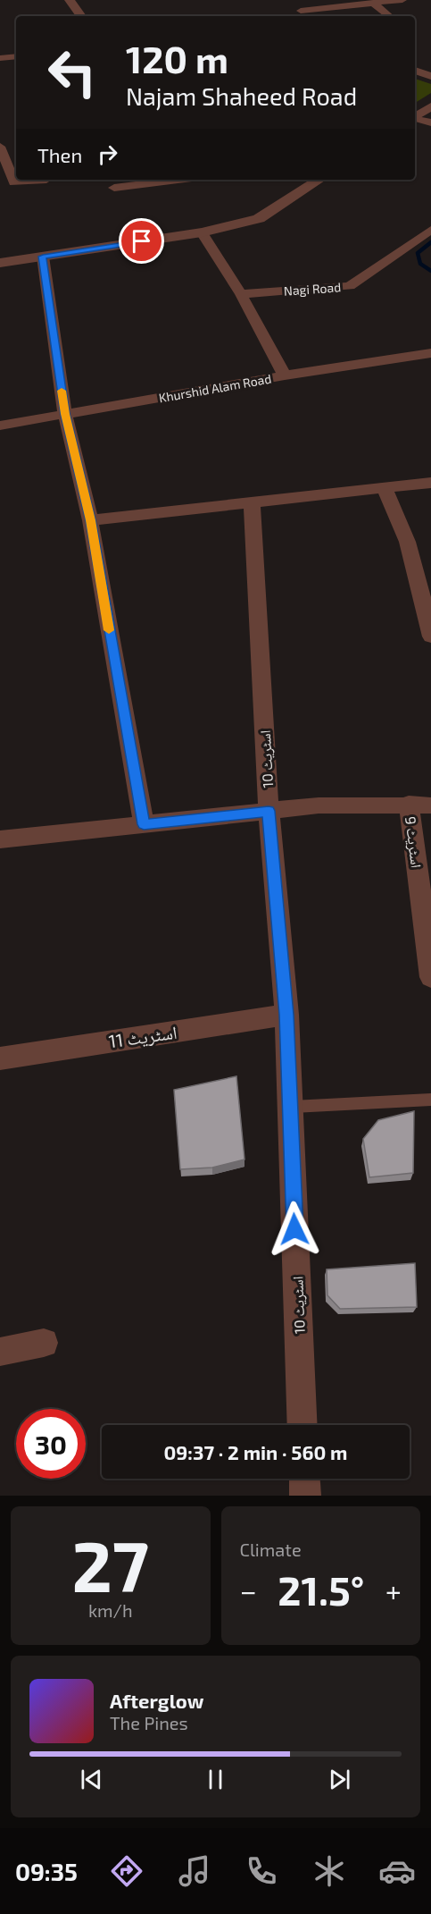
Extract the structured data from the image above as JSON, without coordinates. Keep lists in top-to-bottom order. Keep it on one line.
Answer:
{"streets":{"street":["Nagi Road","Khurshid Alam Road","اسٹریٹ 10","اسٹریٹ 9","اسٹریٹ 11"]},"crossings":[["اسٹریٹ 10","اسٹریٹ 11"]],"page":{"turn":["120 m","Najam Shaheed Road"],"then":"Then","limit":"30","trip":"09:37 · 2 min · 560 m","tile":[["27","km/h"],"Climate"],"heat":["−","21.5°","+"],"song":["Afterglow","The Pines"],"tabs":"09:35"}}
